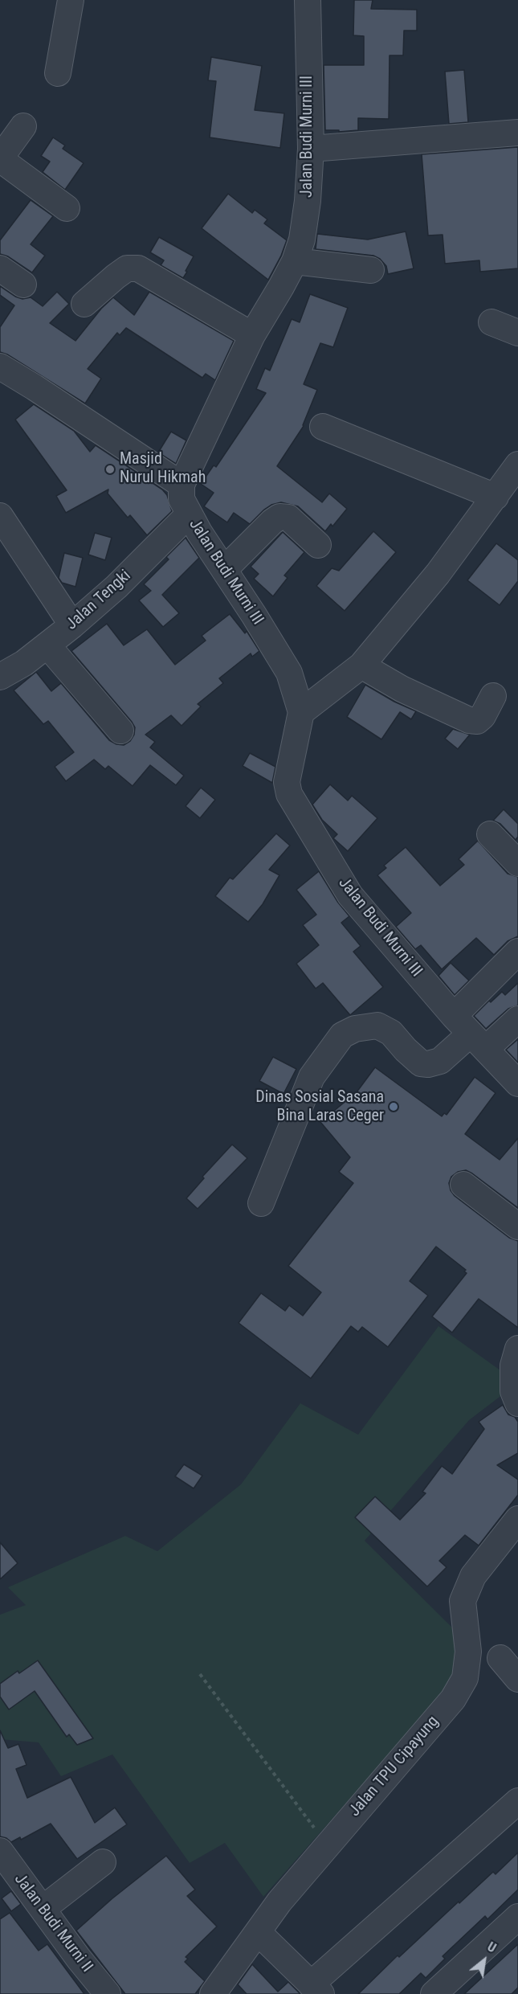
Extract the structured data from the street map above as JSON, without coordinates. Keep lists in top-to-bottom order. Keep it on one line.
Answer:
{"streets":{"street":["Jalan Budi Murni III","Jalan Tengki","Jalan TPU Cipayung","Jalan Budi Murni II"]},"crossings":[["Jalan Budi Murni III","Jalan Tengki"]],"places":["Masjid Nurul Hikmah","Dinas Sosial Sasana Bina Laras Ceger"],"north":"top right"}
